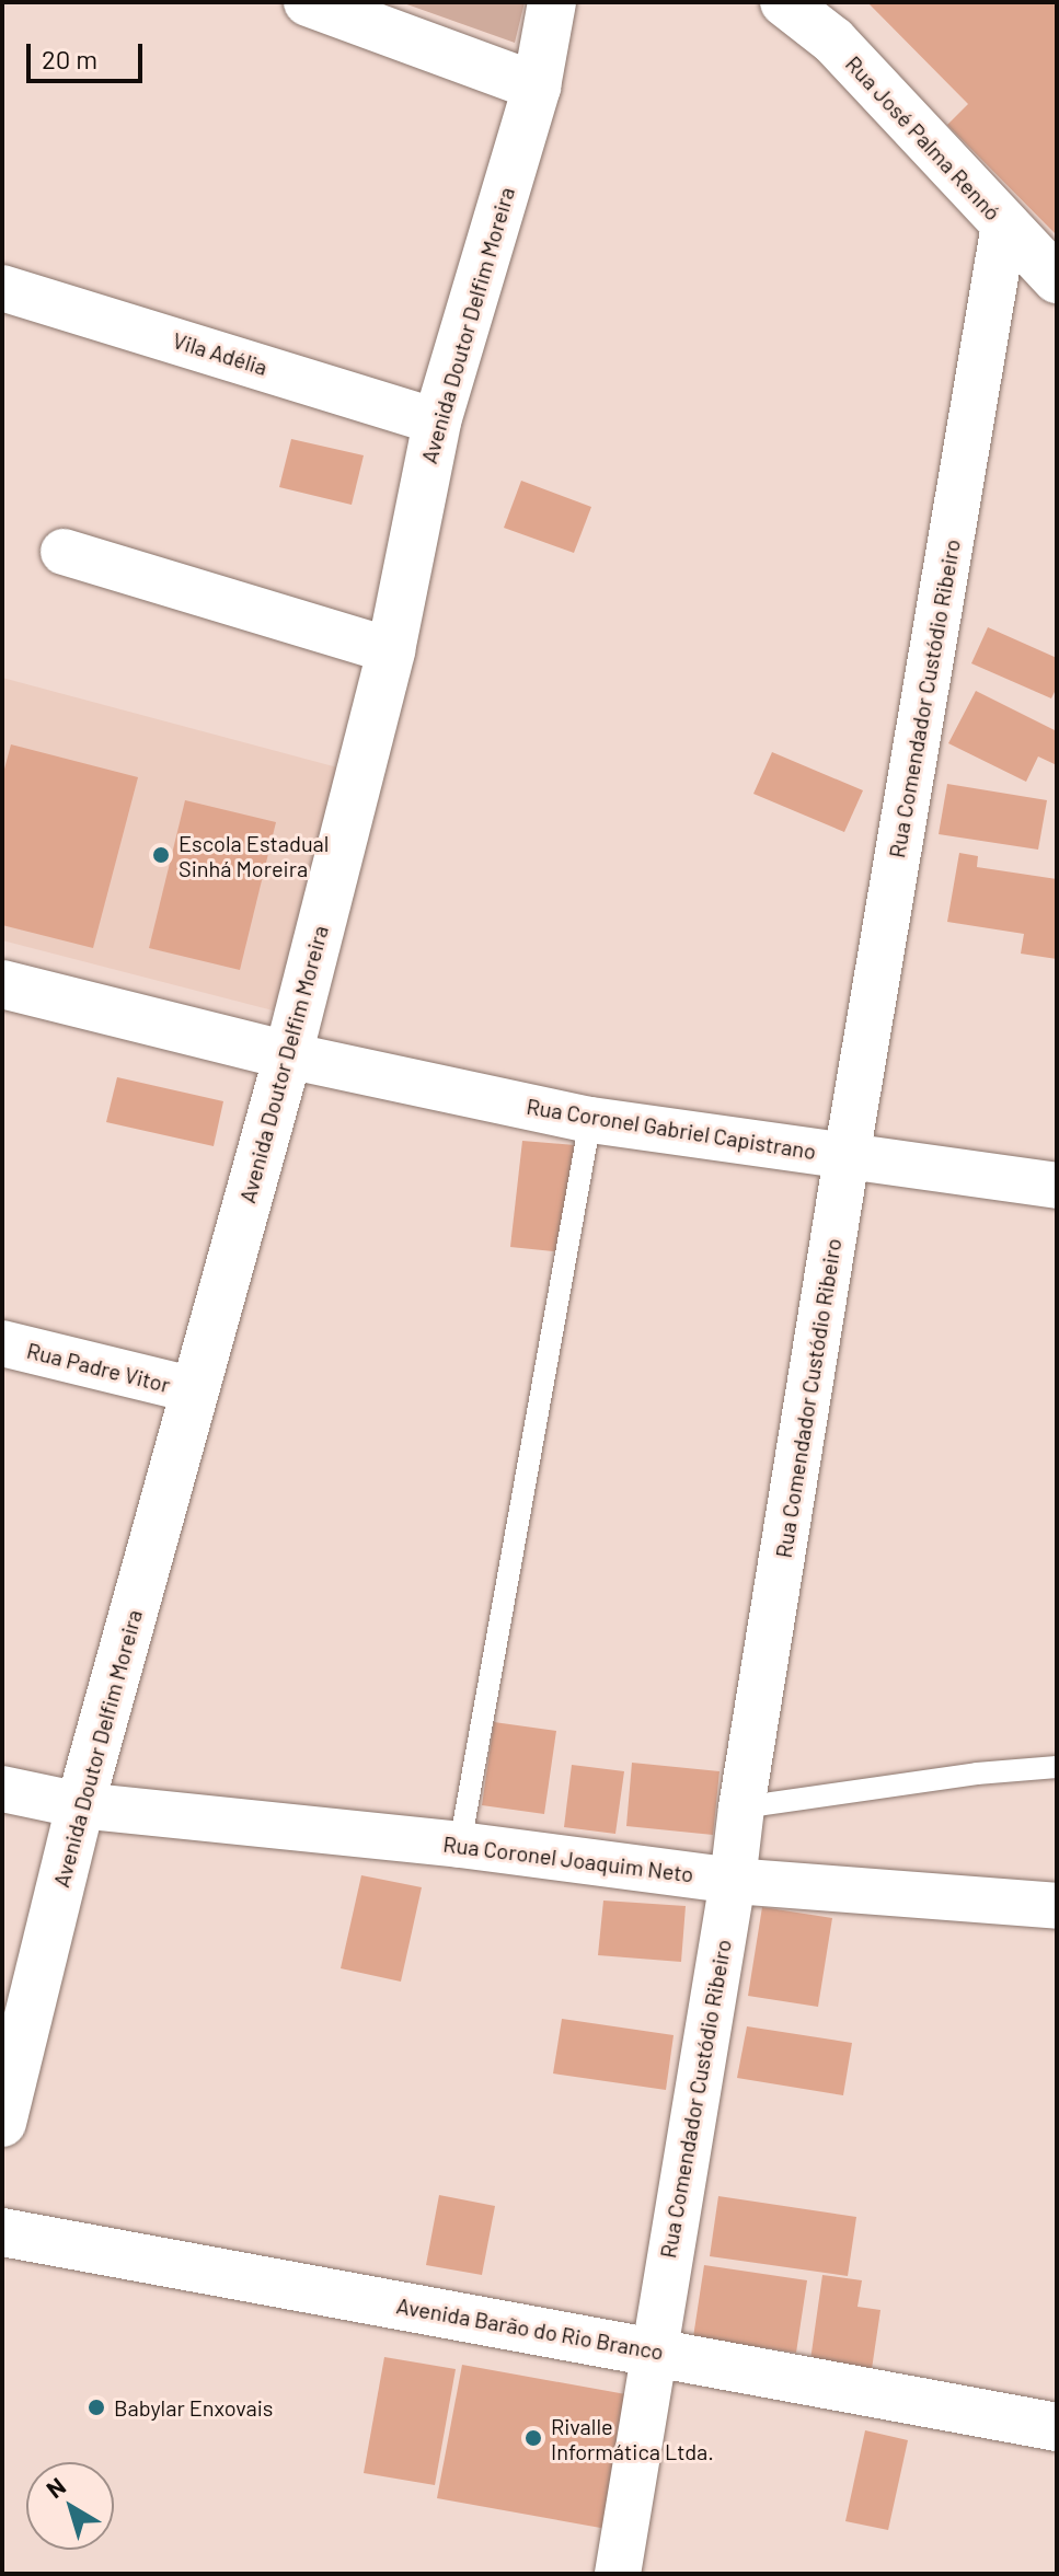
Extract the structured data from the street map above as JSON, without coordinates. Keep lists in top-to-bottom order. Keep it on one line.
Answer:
{"streets":{"main road":["Rua José Palma Rennó","Avenida Doutor Delfim Moreira","Avenida Barão do Rio Branco"],"street":["Vila Adélia","Rua Comendador Custódio Ribeiro","Rua Coronel Gabriel Capistrano","Rua Padre Vitor","Rua Coronel Joaquim Neto"]},"crossings":[["Rua José Palma Rennó","Rua Comendador Custódio Ribeiro"],["Avenida Doutor Delfim Moreira","Vila Adélia"],["Avenida Doutor Delfim Moreira","Rua Coronel Gabriel Capistrano"],["Avenida Doutor Delfim Moreira","Rua Padre Vitor"],["Avenida Doutor Delfim Moreira","Rua Coronel Joaquim Neto"],["Rua Comendador Custódio Ribeiro","Rua Coronel Gabriel Capistrano"],["Rua Comendador Custódio Ribeiro","Rua Coronel Joaquim Neto"],["Rua Comendador Custódio Ribeiro","Avenida Barão do Rio Branco"]],"places":["Escola Estadual Sinhá Moreira","Babylar Enxovais","Rivalle Informática Ltda."],"scale_bar":"20 m","north":"top left"}
